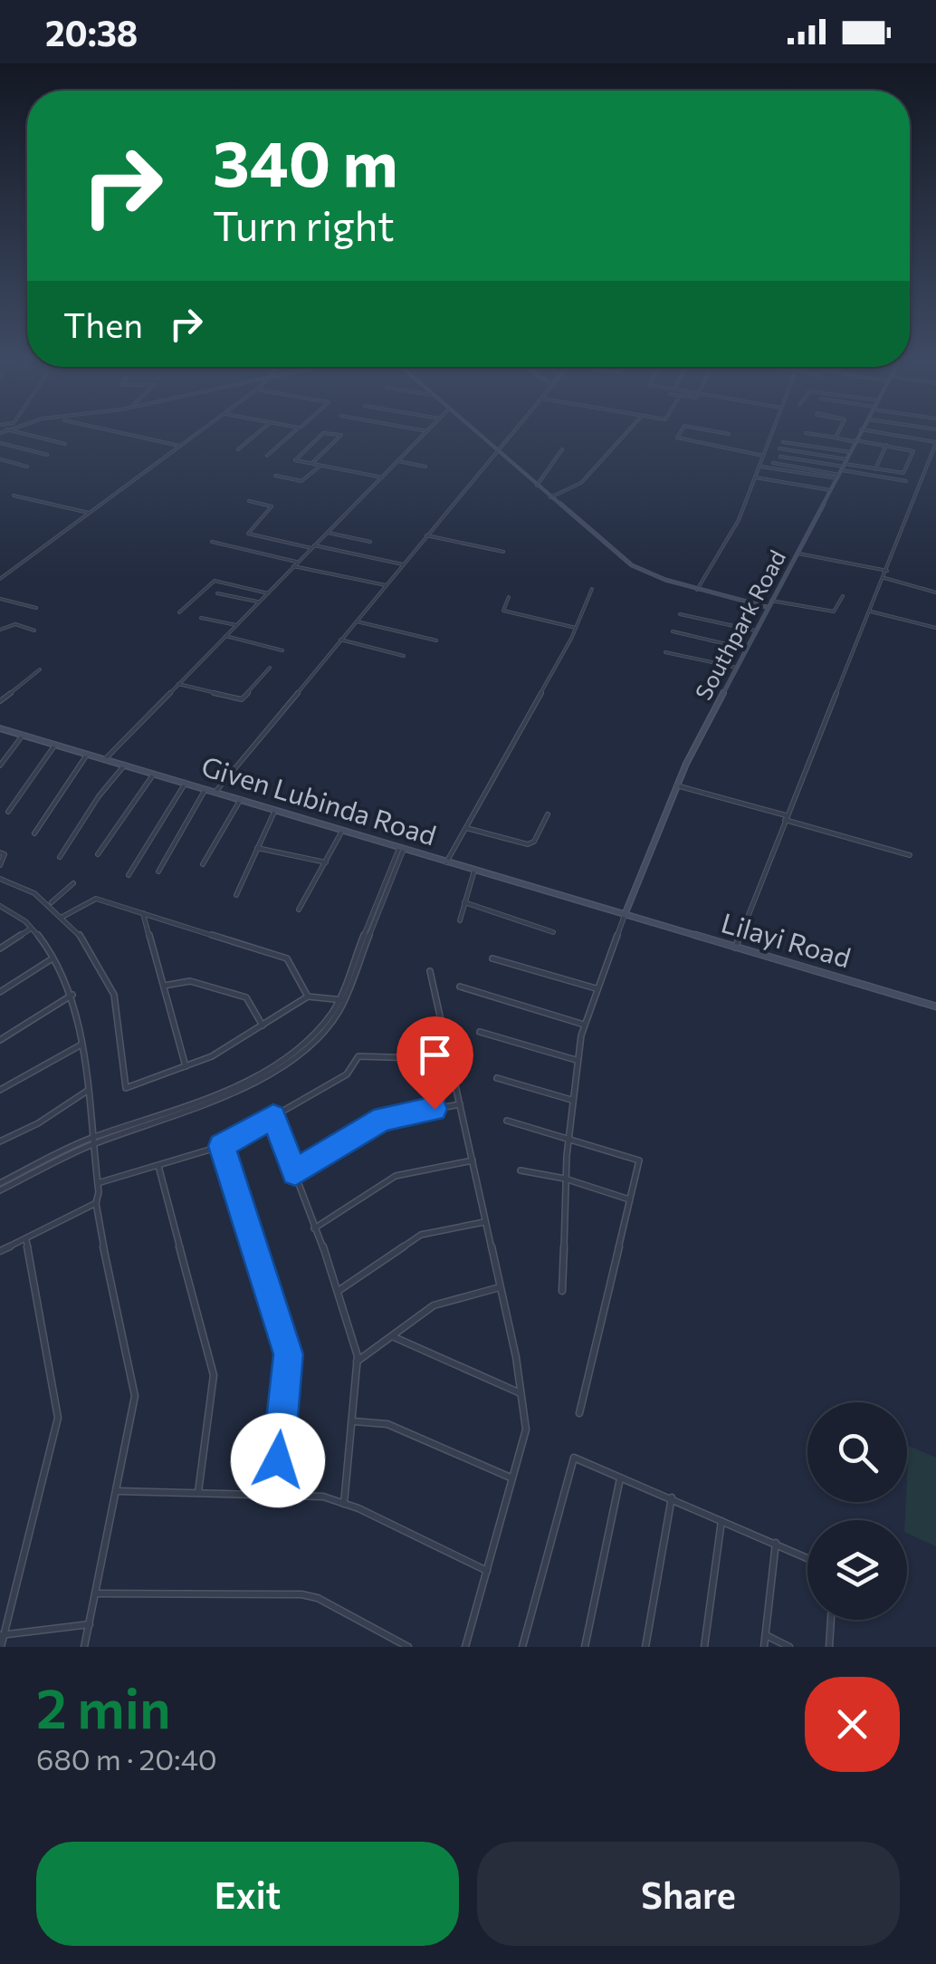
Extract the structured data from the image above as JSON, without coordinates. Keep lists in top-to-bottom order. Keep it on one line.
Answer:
{"streets":{"street":["Southpark Road","Given Lubinda Road","Lilayi Road"]},"crossings":[["Southpark Road","Given Lubinda Road"],["Southpark Road","Lilayi Road"],["Given Lubinda Road","Lilayi Road"]],"page":{"status":"20:38","turn":["340 m","Turn right"],"then":"Then","heading":["2 min","680 m · 20:40"],"buttons":["Exit","Share"]}}
